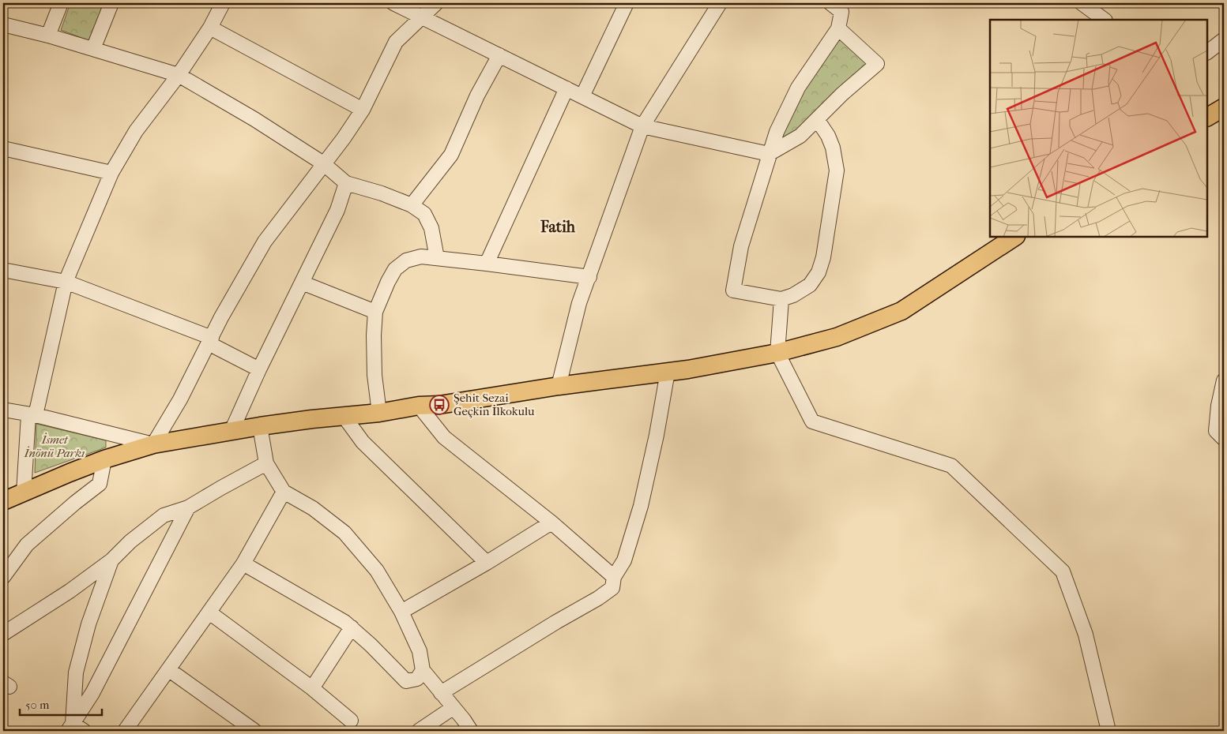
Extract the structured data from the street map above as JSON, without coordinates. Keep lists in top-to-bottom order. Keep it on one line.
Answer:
{"districts":["Fatih"],"parks":["İsmet İnönü Parkı"],"places":{"bus stop":["Şehit Sezai Geçkin İlkokulu"]},"scale_bar":"50 m"}
